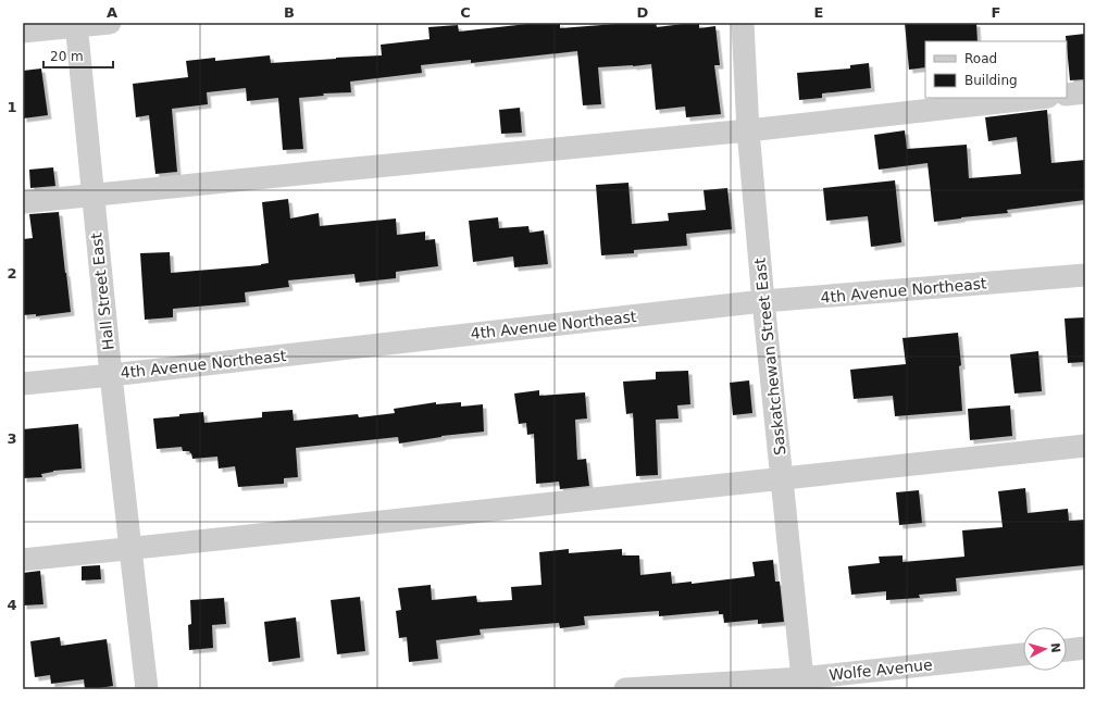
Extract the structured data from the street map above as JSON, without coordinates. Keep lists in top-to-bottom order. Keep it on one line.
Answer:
{"streets":{"street":["4th Avenue Northeast","Hall Street East","Saskatchewan Street East","Wolfe Avenue"]},"crossings":[["4th Avenue Northeast","Hall Street East"],["4th Avenue Northeast","Saskatchewan Street East"],["Saskatchewan Street East","Wolfe Avenue"]],"legend":["Road","Building"],"scale_bar":"20 m","north":"right","grid":{"columns":["A","B","C","D","E","F"],"rows":["1","2","3","4"]}}
